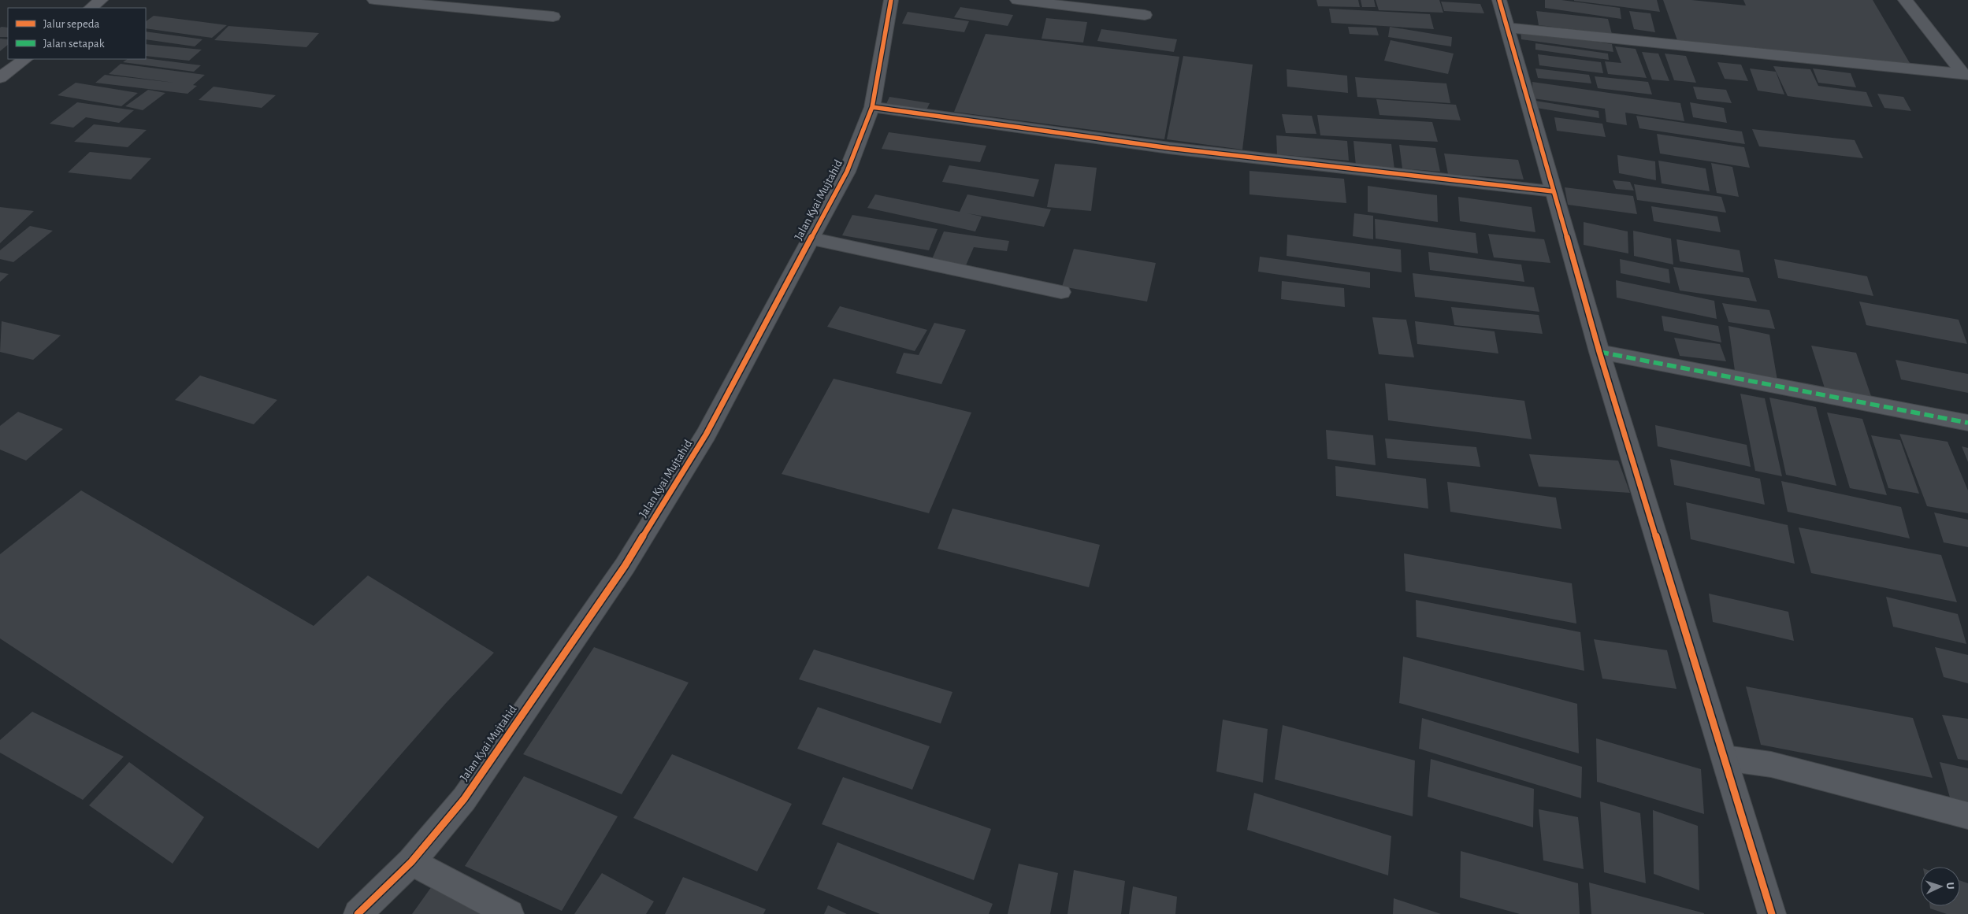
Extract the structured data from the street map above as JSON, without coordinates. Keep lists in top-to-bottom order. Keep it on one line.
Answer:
{"streets":{"street":["Jalan Kyai Mujtahid"]},"legend":["Jalur sepeda","Jalan setapak"],"north":"right"}
